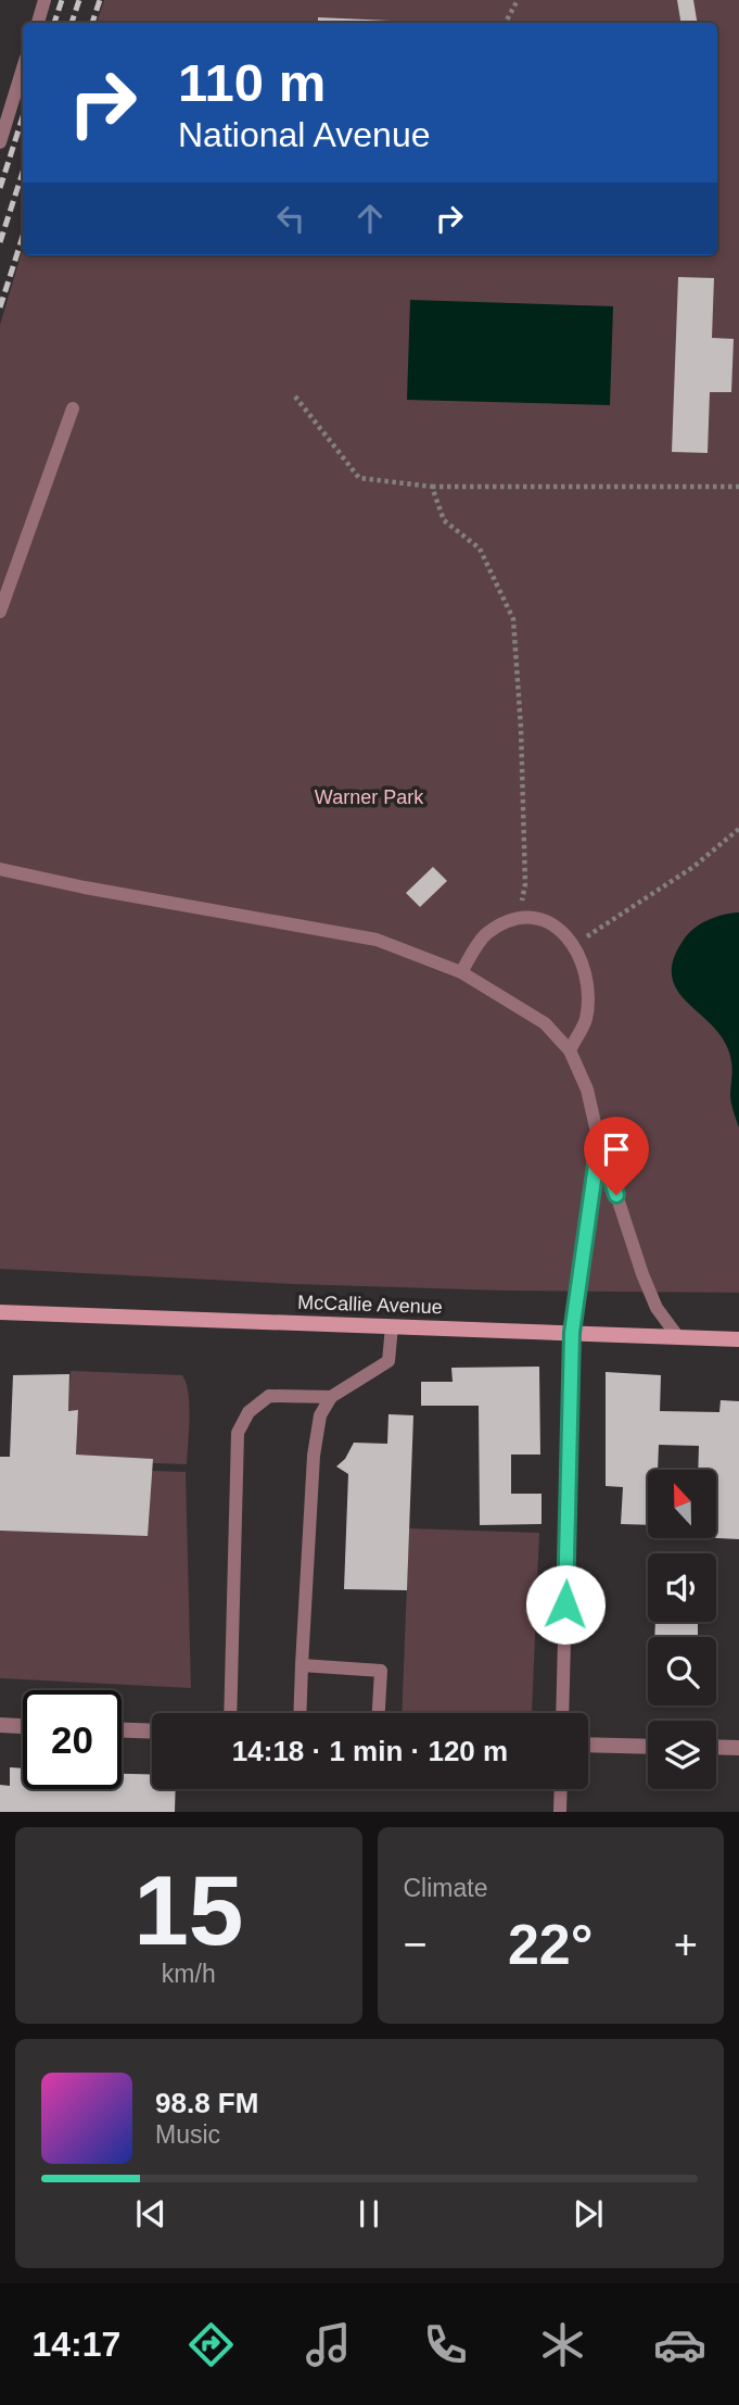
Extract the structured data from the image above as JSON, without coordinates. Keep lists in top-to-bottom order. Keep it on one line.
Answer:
{"streets":{"main road":["McCallie Avenue"]},"parks":["Warner Park"],"north":"top","page":{"turn":["110 m","National Avenue"],"limit":"20","trip":"14:18 · 1 min · 120 m","tile":[["15","km/h"],"Climate"],"heat":["−","22°","+"],"song":["98.8 FM","Music"],"tabs":"14:17"}}
